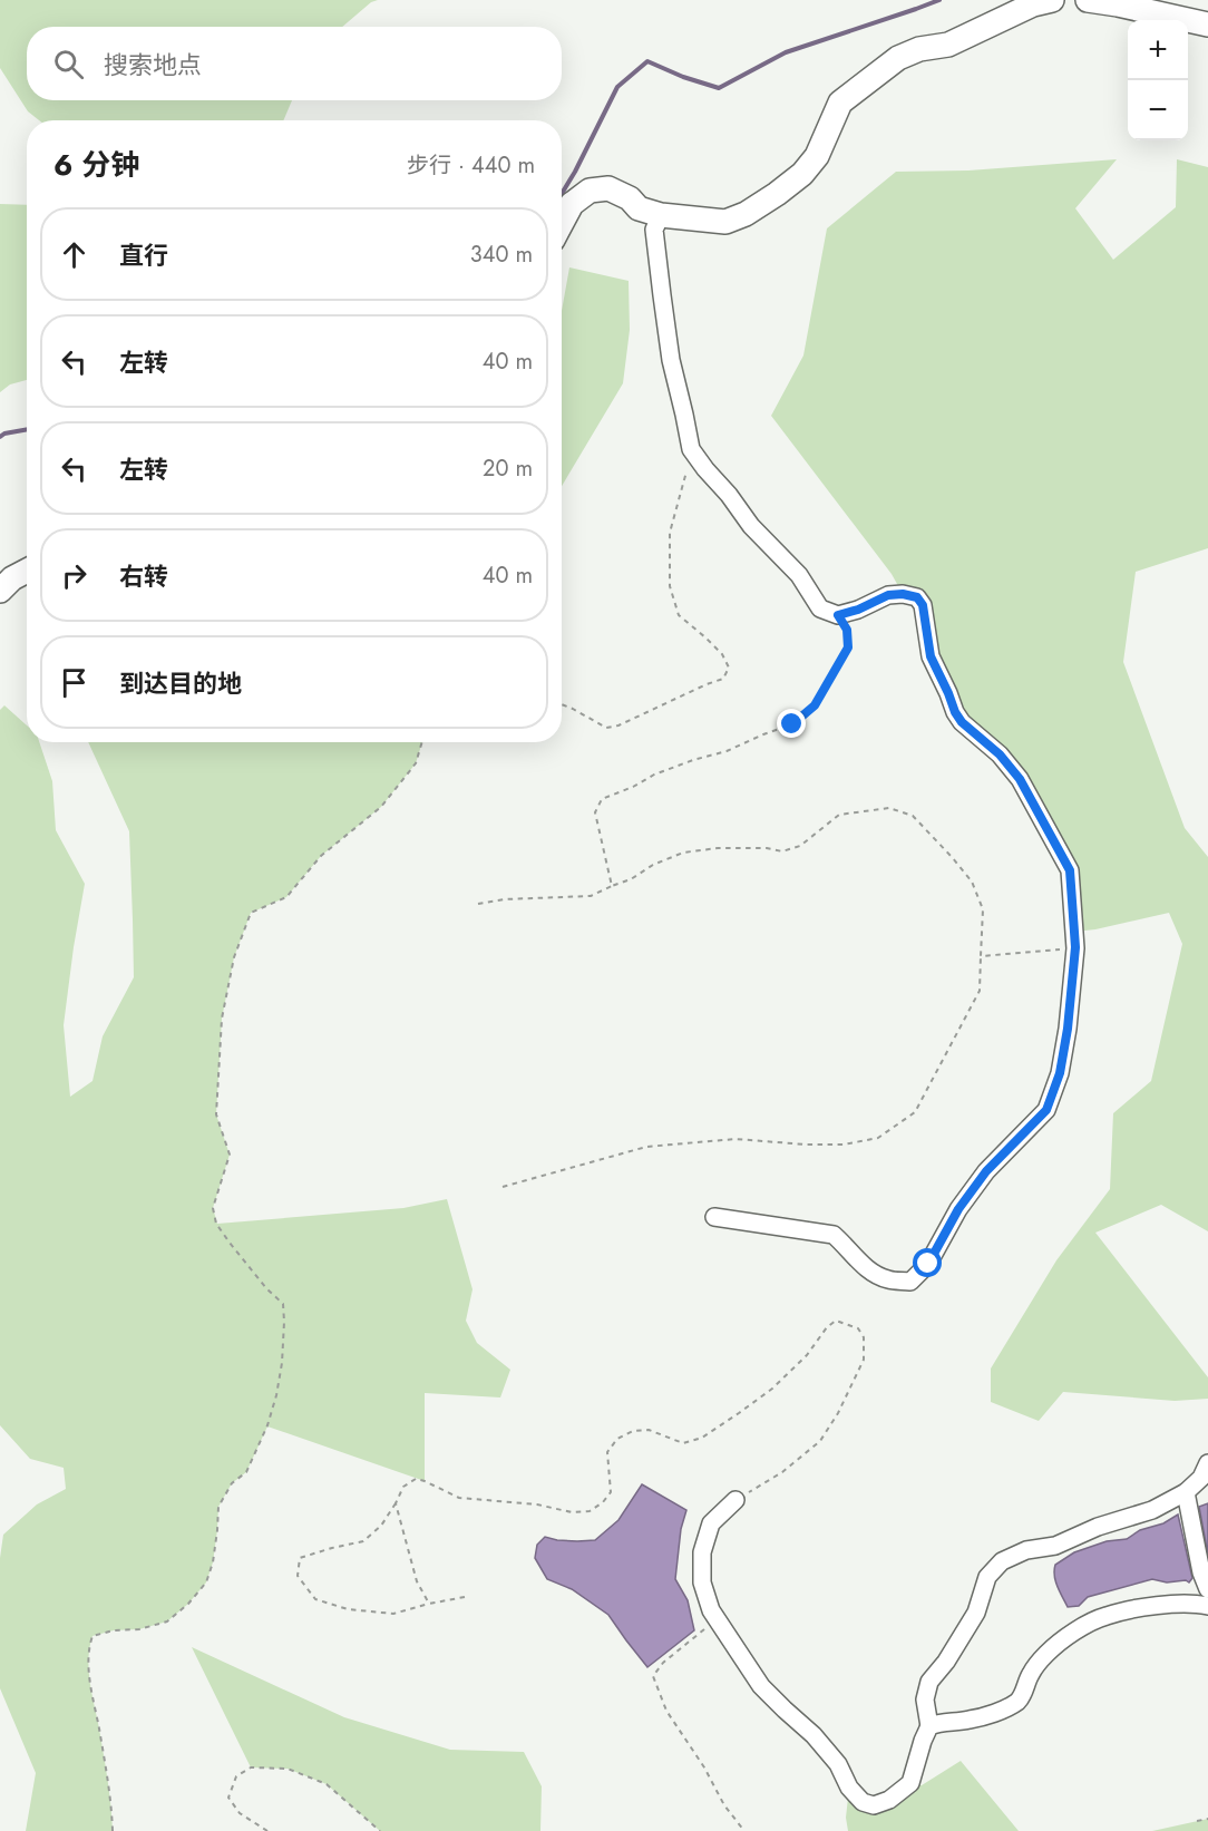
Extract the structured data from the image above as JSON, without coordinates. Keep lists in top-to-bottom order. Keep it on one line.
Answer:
{"page":{"map_buttons":["+","−"],"search":"搜索地点","heading":["6 分钟","步行 · 440 m"],"list":[["直行","340 m"],["左转","40 m"],["左转","20 m"],["右转","40 m"],"到达目的地"]}}
